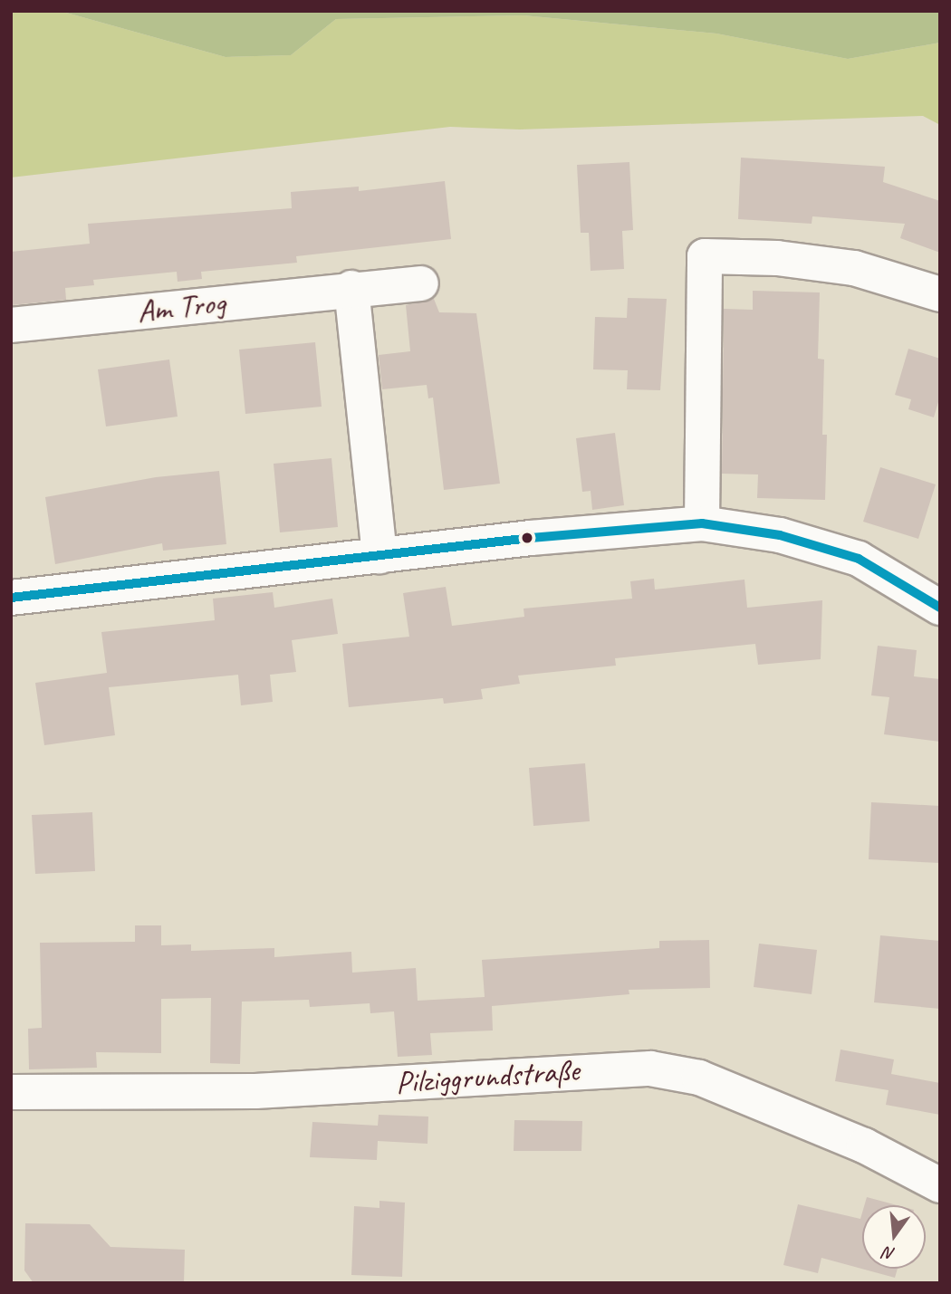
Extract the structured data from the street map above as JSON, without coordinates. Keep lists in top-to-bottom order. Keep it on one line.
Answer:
{"streets":{"street":["Am Trog","Pilziggrundstraße"]},"north":"bottom"}
